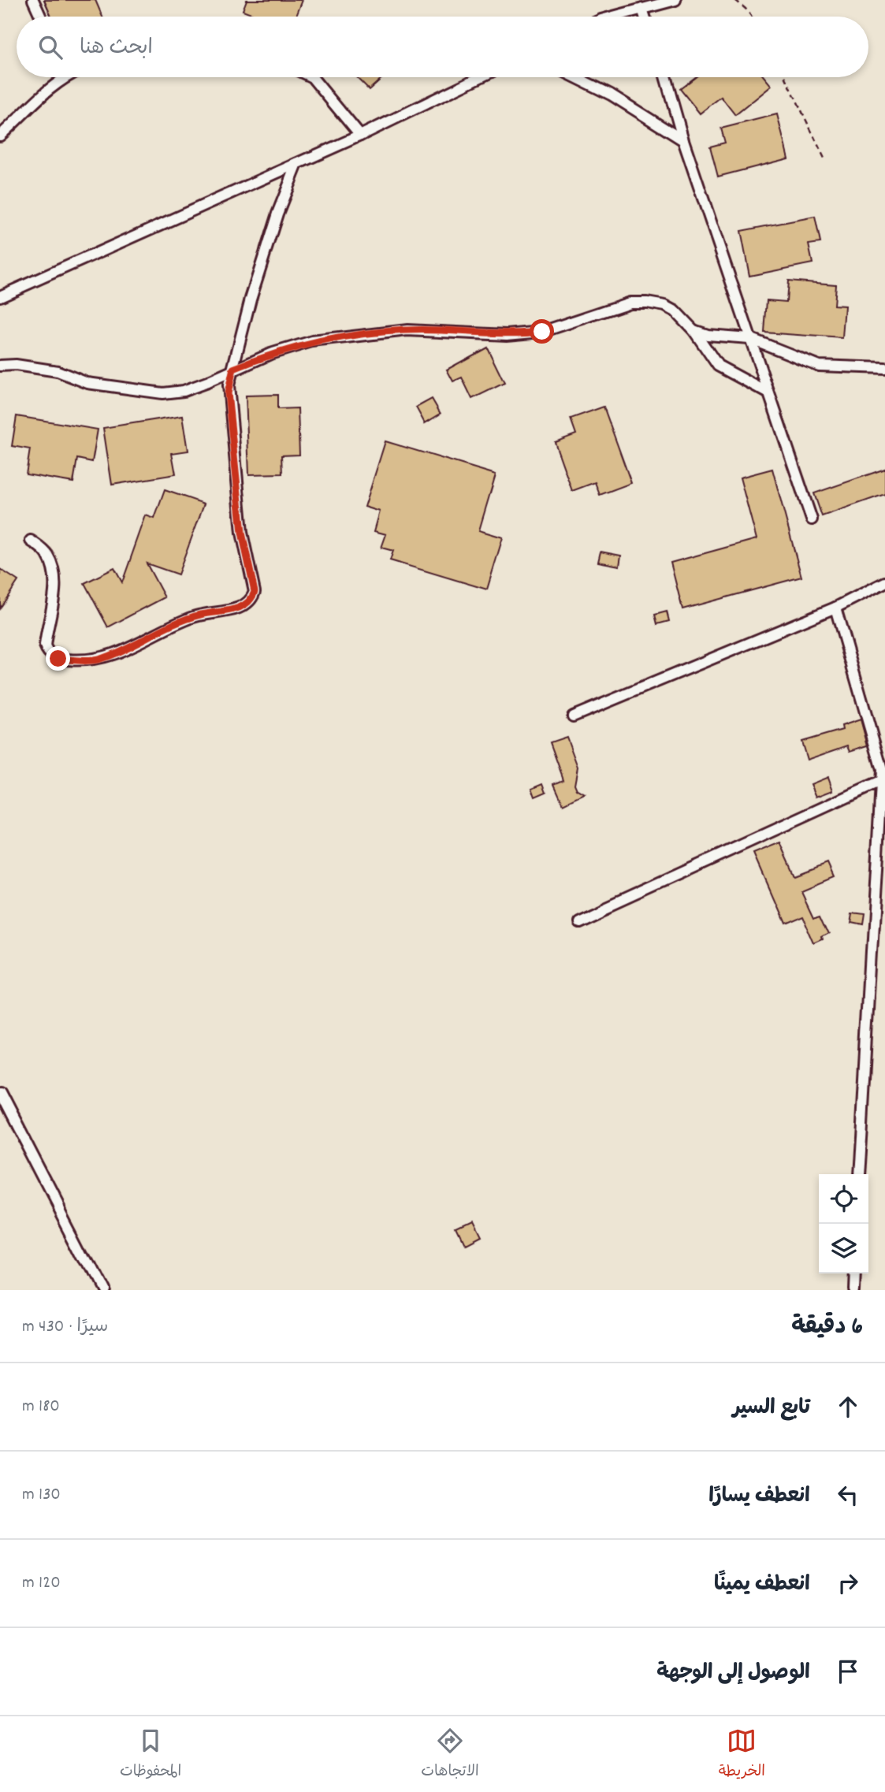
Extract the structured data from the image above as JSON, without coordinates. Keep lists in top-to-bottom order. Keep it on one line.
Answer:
{"page":{"search":"ابحث هنا","heading":["6 دقيقة","سيرًا · 430 m"],"list":[["تابع السير","180 m"],["انعطف يسارًا","130 m"],["انعطف يمينًا","120 m"],"الوصول إلى الوجهة"],"nav":["الخريطة","الاتجاهات","المحفوظات"]}}
